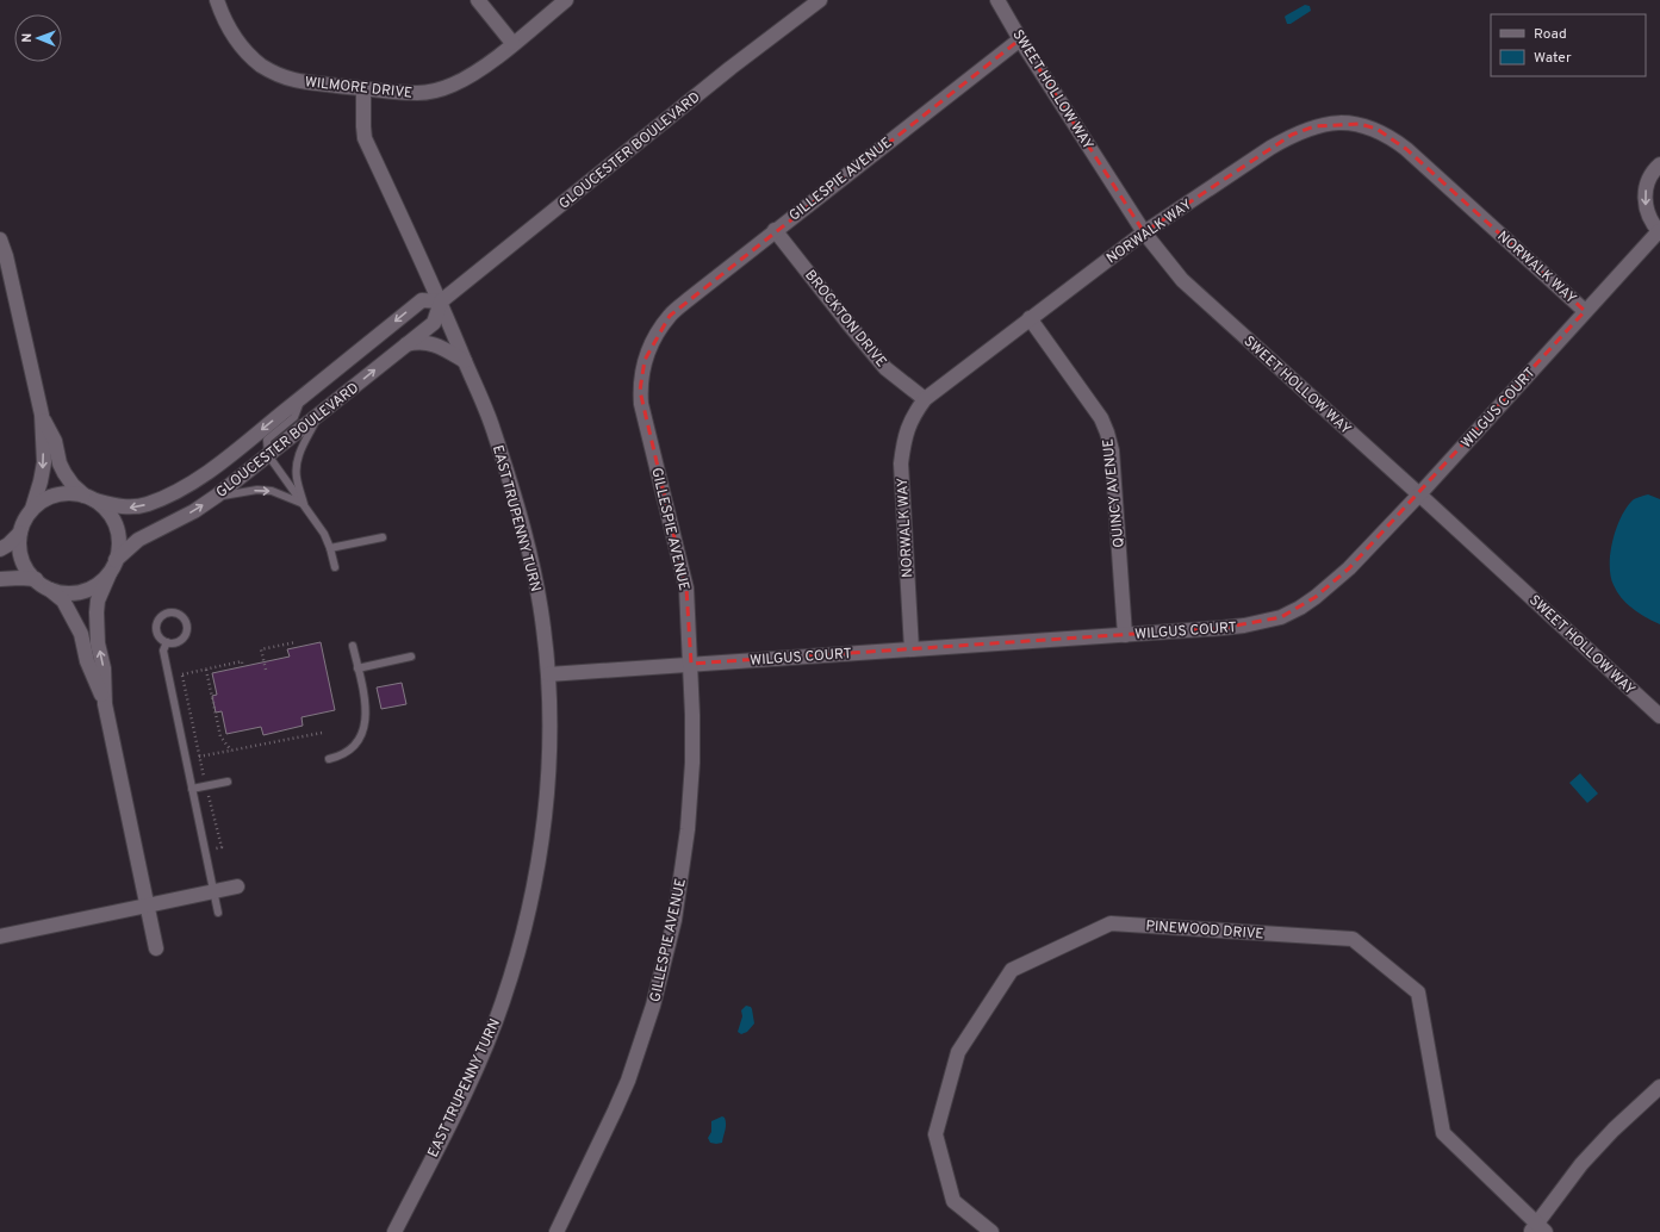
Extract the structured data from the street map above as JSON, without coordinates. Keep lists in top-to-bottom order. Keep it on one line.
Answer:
{"streets":{"street":["WILMORE DRIVE","SWEET HOLLOW WAY","GLOUCESTER BOULEVARD","GILLESPIE AVENUE","NORWALK WAY","BROCKTON DRIVE","WILGUS COURT","QUINCY AVENUE","EAST TRUPENNY TURN","PINEWOOD DRIVE"]},"crossings":[["WILMORE DRIVE","EAST TRUPENNY TURN"],["SWEET HOLLOW WAY","GILLESPIE AVENUE"],["SWEET HOLLOW WAY","NORWALK WAY"],["SWEET HOLLOW WAY","WILGUS COURT"],["GLOUCESTER BOULEVARD","EAST TRUPENNY TURN"],["GILLESPIE AVENUE","BROCKTON DRIVE"],["GILLESPIE AVENUE","WILGUS COURT"],["NORWALK WAY","BROCKTON DRIVE"],["NORWALK WAY","WILGUS COURT"],["NORWALK WAY","QUINCY AVENUE"],["WILGUS COURT","QUINCY AVENUE"],["WILGUS COURT","EAST TRUPENNY TURN"]],"legend":["Road","Water"],"north":"left"}
